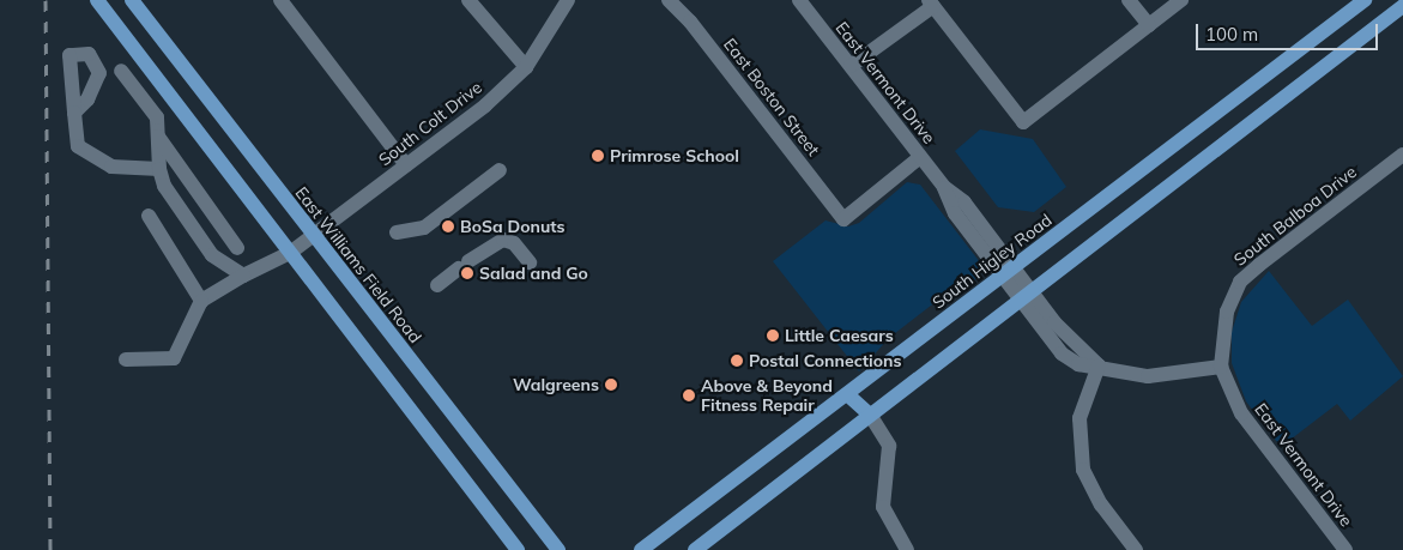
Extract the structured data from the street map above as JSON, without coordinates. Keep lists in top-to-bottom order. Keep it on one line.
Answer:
{"streets":{"main road":["South Higley Road","East Williams Field Road"],"street":["East Vermont Drive","East Boston Street","South Colt Drive","South Balboa Drive"]},"crossings":[["East Vermont Drive","East Boston Street"],["East Vermont Drive","South Balboa Drive"],["East Vermont Drive","South Higley Road"],["South Colt Drive","East Williams Field Road"]],"places":["Primrose School","BoSa Donuts","Salad and Go","Little Caesars","Postal Connections","Walgreens","Above & Beyond Fitness Repair"],"scale_bar":"100 m"}
